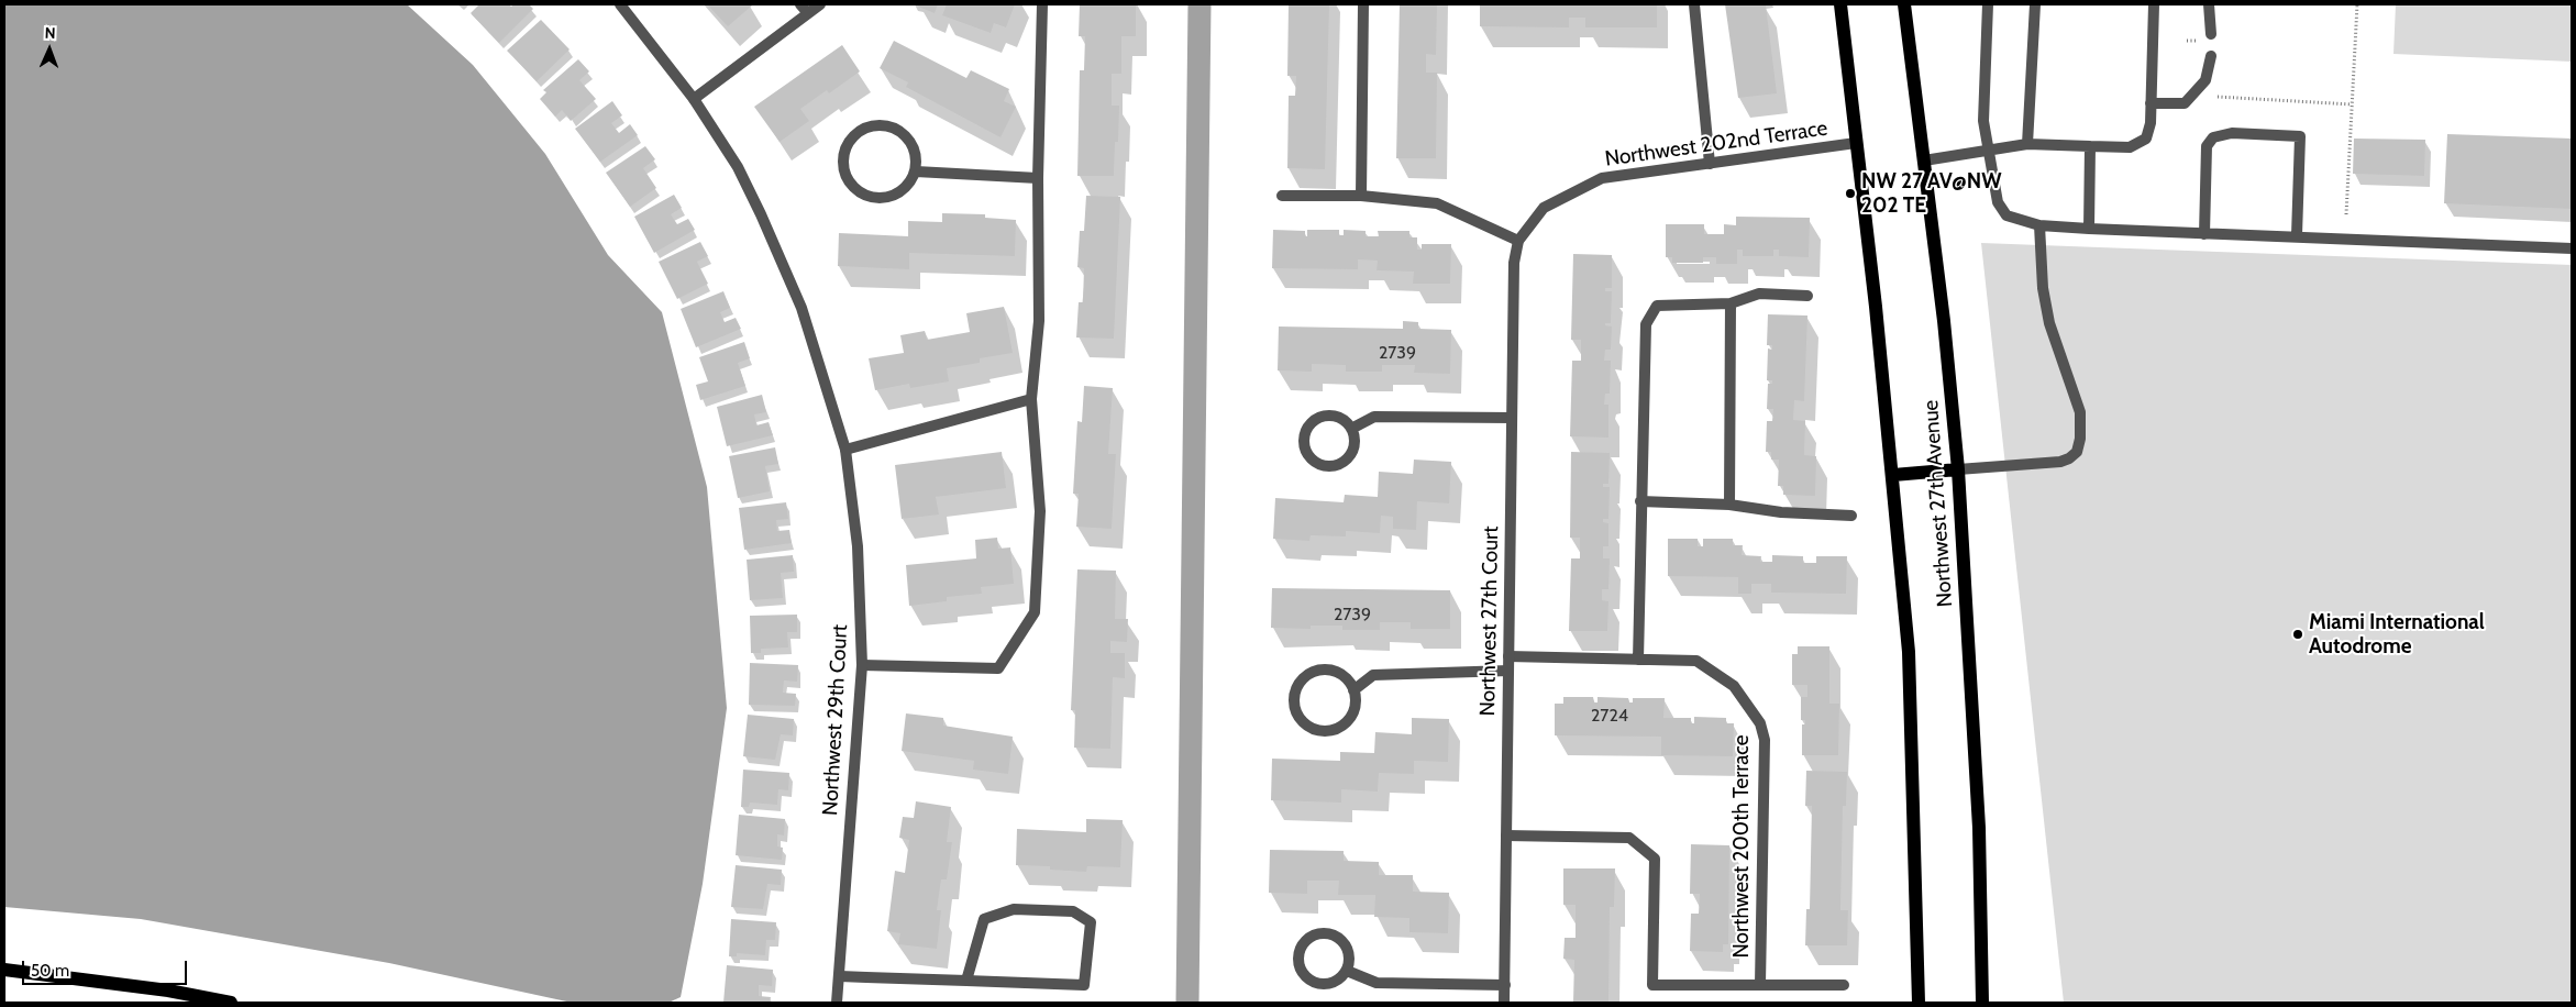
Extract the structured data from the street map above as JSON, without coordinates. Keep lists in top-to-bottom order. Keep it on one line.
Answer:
{"streets":{"main road":["Northwest 27th Avenue"],"street":["Northwest 202nd Terrace","Northwest 27th Court","Northwest 29th Court","Northwest 200th Terrace"]},"crossings":[["Northwest 202nd Terrace","Northwest 27th Avenue"],["Northwest 202nd Terrace","Northwest 27th Court"],["Northwest 27th Court","Northwest 200th Terrace"]],"places":["NW 27 AV@NW 202 TE","Miami International Autodrome"],"house_numbers":["2739","2739","2724"],"scale_bar":"50 m","north":"top"}
